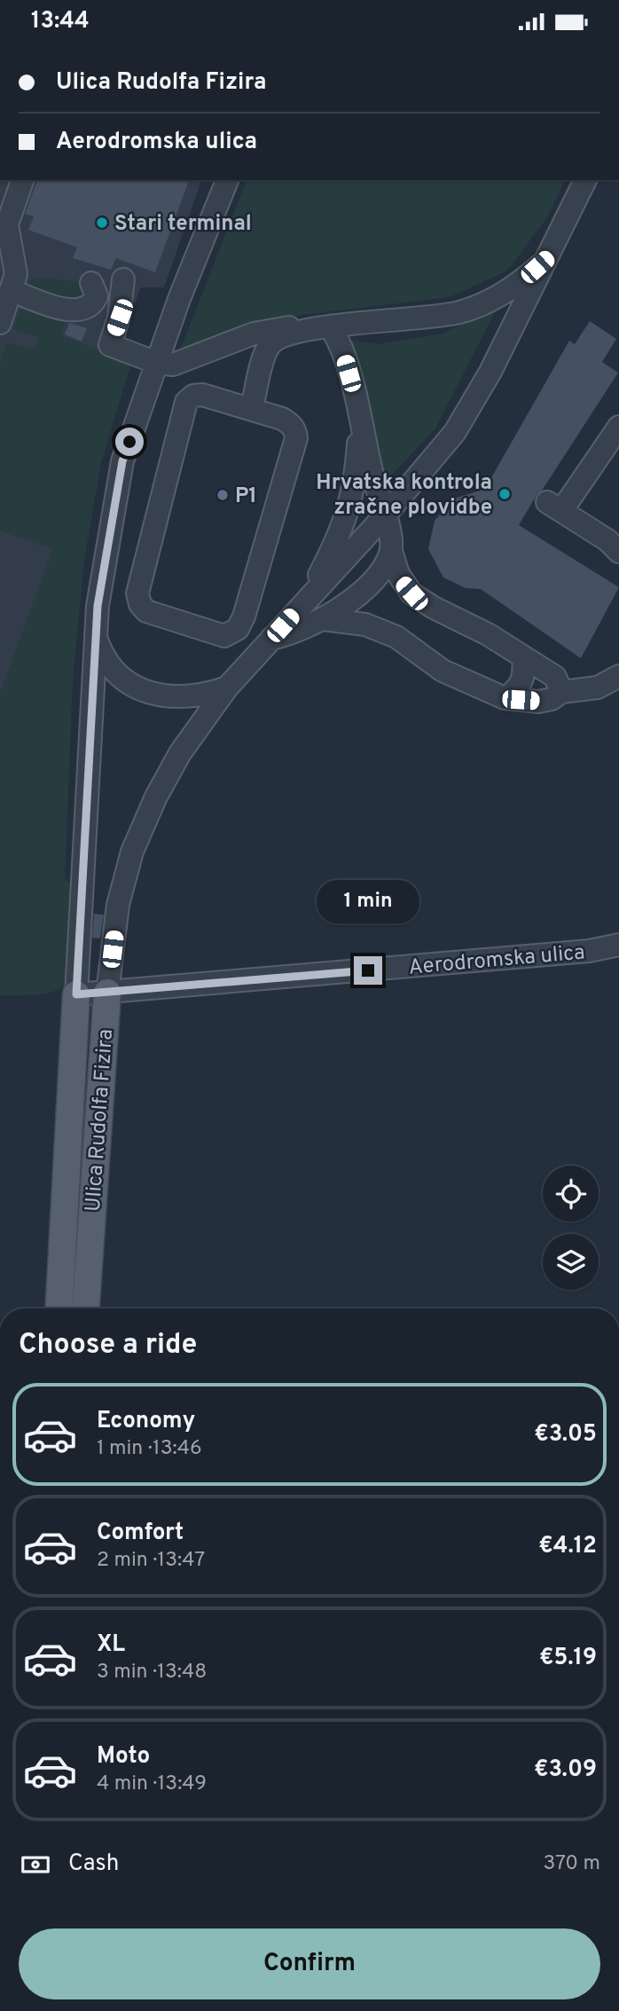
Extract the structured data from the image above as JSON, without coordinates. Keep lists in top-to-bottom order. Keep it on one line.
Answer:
{"streets":{"main road":["Ulica Rudolfa Fizira"],"street":["Aerodromska ulica"]},"crossings":[["Aerodromska ulica","Ulica Rudolfa Fizira"]],"places":["Stari terminal","Hrvatska kontrola zračne plovidbe","P1"],"page":{"status":"13:44","banner":["Ulica Rudolfa Fizira","Aerodromska ulica"],"bubble":"1 min","heading":"Choose a ride","list":[{"name":"Economy","note":"1 min · 13:46","value":"€3.05"},{"name":"Comfort","note":"2 min · 13:47","value":"€4.12"},{"name":"XL","note":"3 min · 13:48","value":"€5.19"},{"name":"Moto","note":"4 min · 13:49","value":"€3.09"}],"pay":["Cash","370 m"],"buttons":"Confirm"}}
